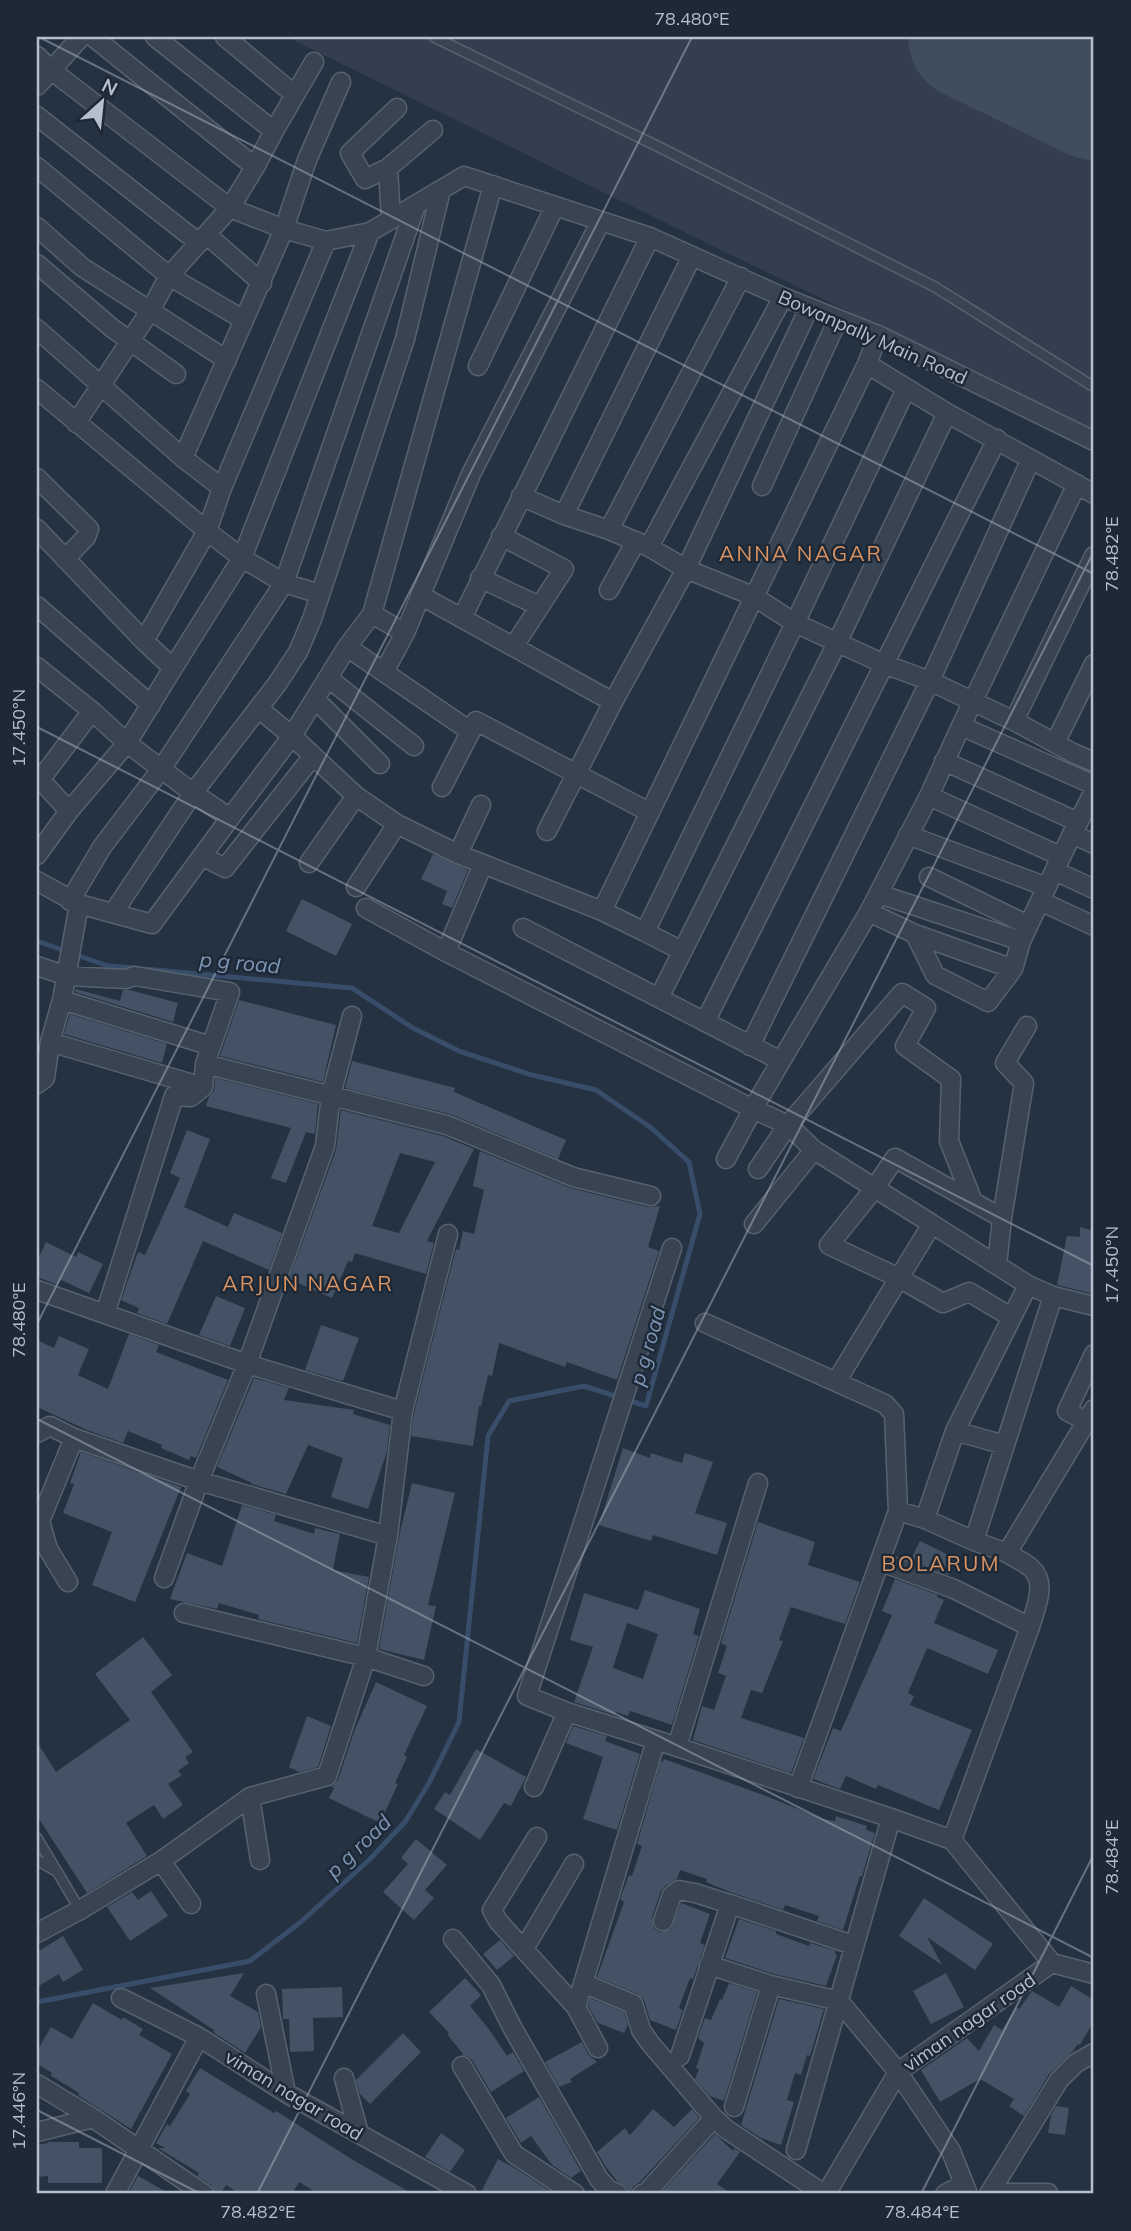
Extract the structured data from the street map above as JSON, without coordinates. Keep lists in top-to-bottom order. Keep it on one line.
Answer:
{"streets":{"street":["Bowanpally Main Road","viman nagar road"]},"districts":["ANNA NAGAR","ARJUN NAGAR","BOLARUM"],"water":["p g road"],"north":"top right","coordinates":["78.480°E","78.482°E","17.450°N","78.484°E","17.446°N"]}
